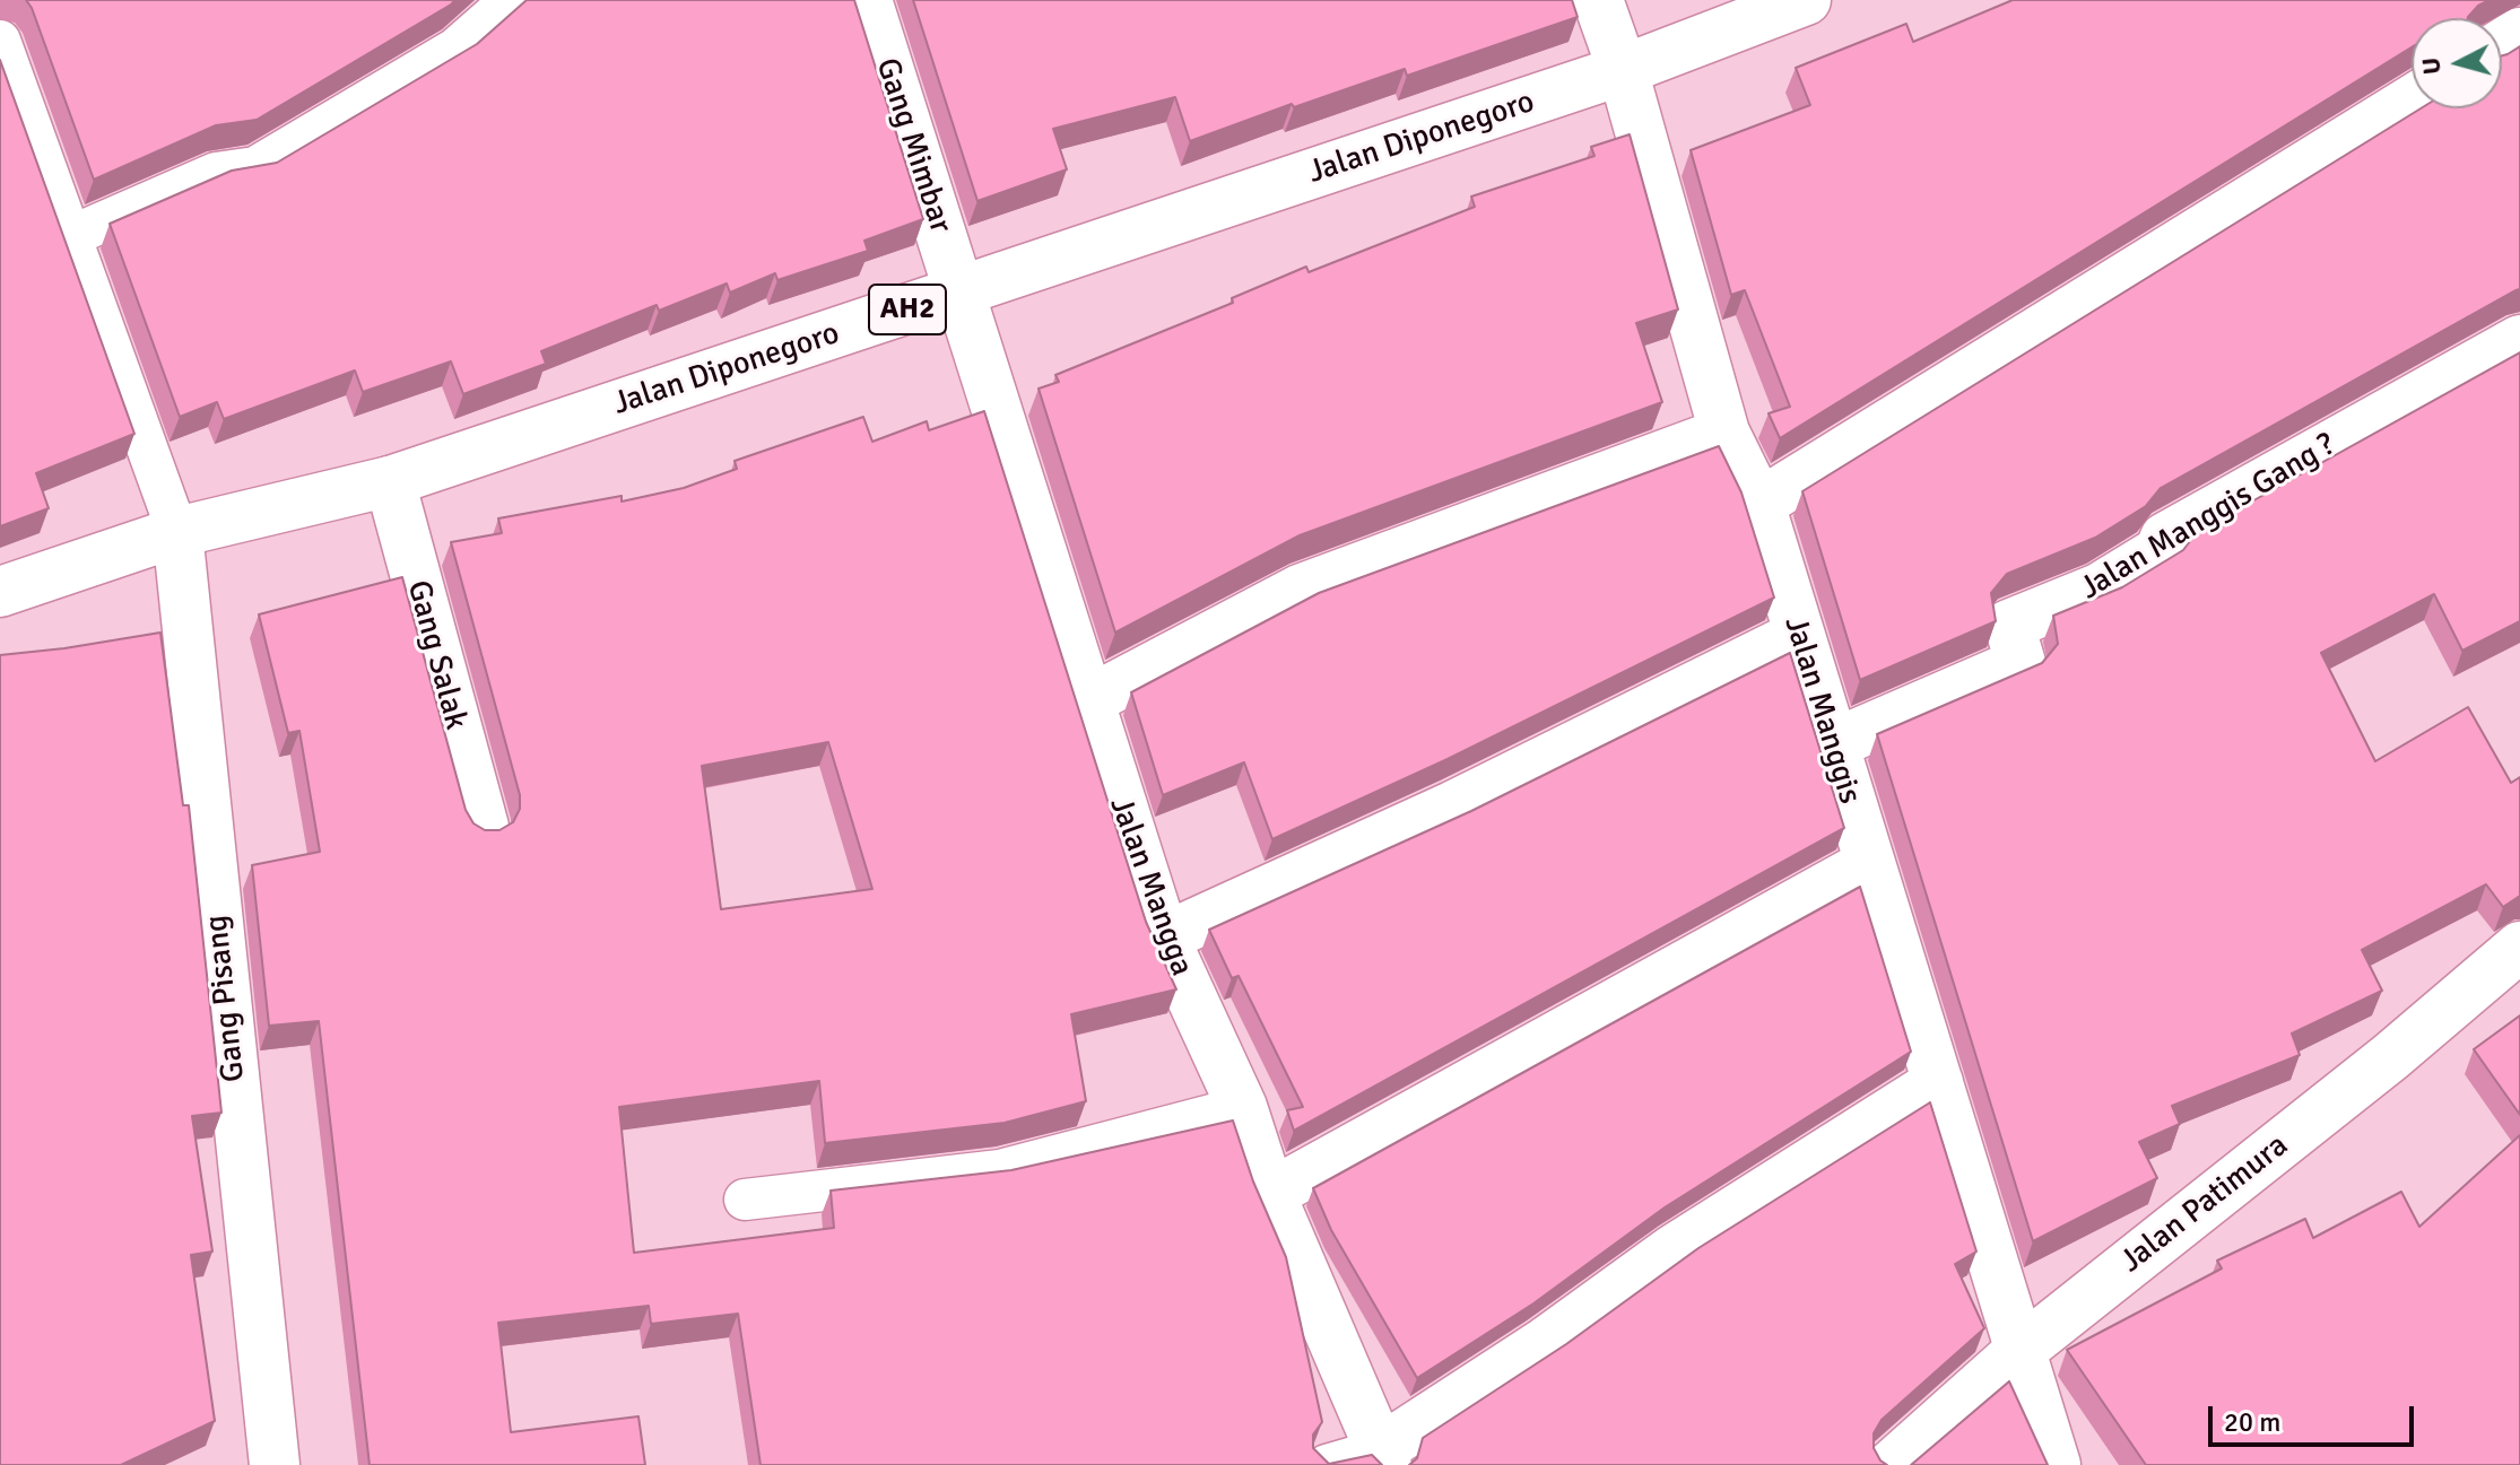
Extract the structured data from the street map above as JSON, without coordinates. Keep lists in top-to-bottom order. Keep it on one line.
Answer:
{"streets":{"main road":["Jalan Diponegoro","Gang Mimbar","AH2","Jalan Manggis Gang ?","Gang Salak","Jalan Manggis","Jalan Mangga","Gang Pisang","Jalan Patimura"]},"crossings":[["Jalan Diponegoro","Gang Mimbar"],["Jalan Diponegoro","Gang Salak"],["Jalan Diponegoro","Jalan Manggis"],["Jalan Diponegoro","Jalan Mangga"],["Jalan Diponegoro","Gang Pisang"],["Gang Mimbar","Jalan Mangga"],["Jalan Manggis Gang ?","Jalan Manggis"],["Jalan Manggis","Jalan Patimura"]],"scale_bar":"20 m","north":"left"}
